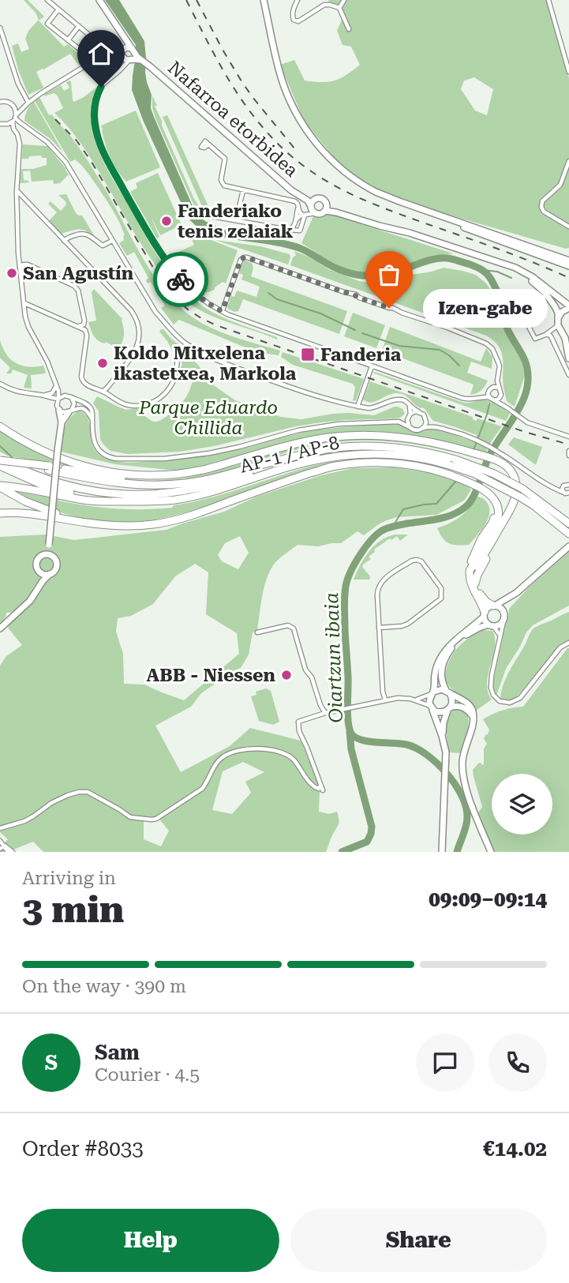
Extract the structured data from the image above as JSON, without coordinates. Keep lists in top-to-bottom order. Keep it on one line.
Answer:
{"streets":{"highway":["AP-1 / AP-8"],"main road":["Nafarroa etorbidea"]},"water":["Oiartzun ibaia"],"parks":["Parque Eduardo Chillida"],"places":{"other":["Fanderiako tenis zelaiak","San Agustín","Izen-gabe","Koldo Mitxelena ikastetxea, Markola","ABB - Niessen"],"transit":["Fanderia"]},"page":{"bubble":"Izen-gabe","heading":["3 min","Arriving in","09:09–09:14"],"panel":["Sam","Courier · 4.5","Order #8033","€14.02"],"bar":"On the way · 390 m","round":"S","buttons":["Help","Share"]}}
